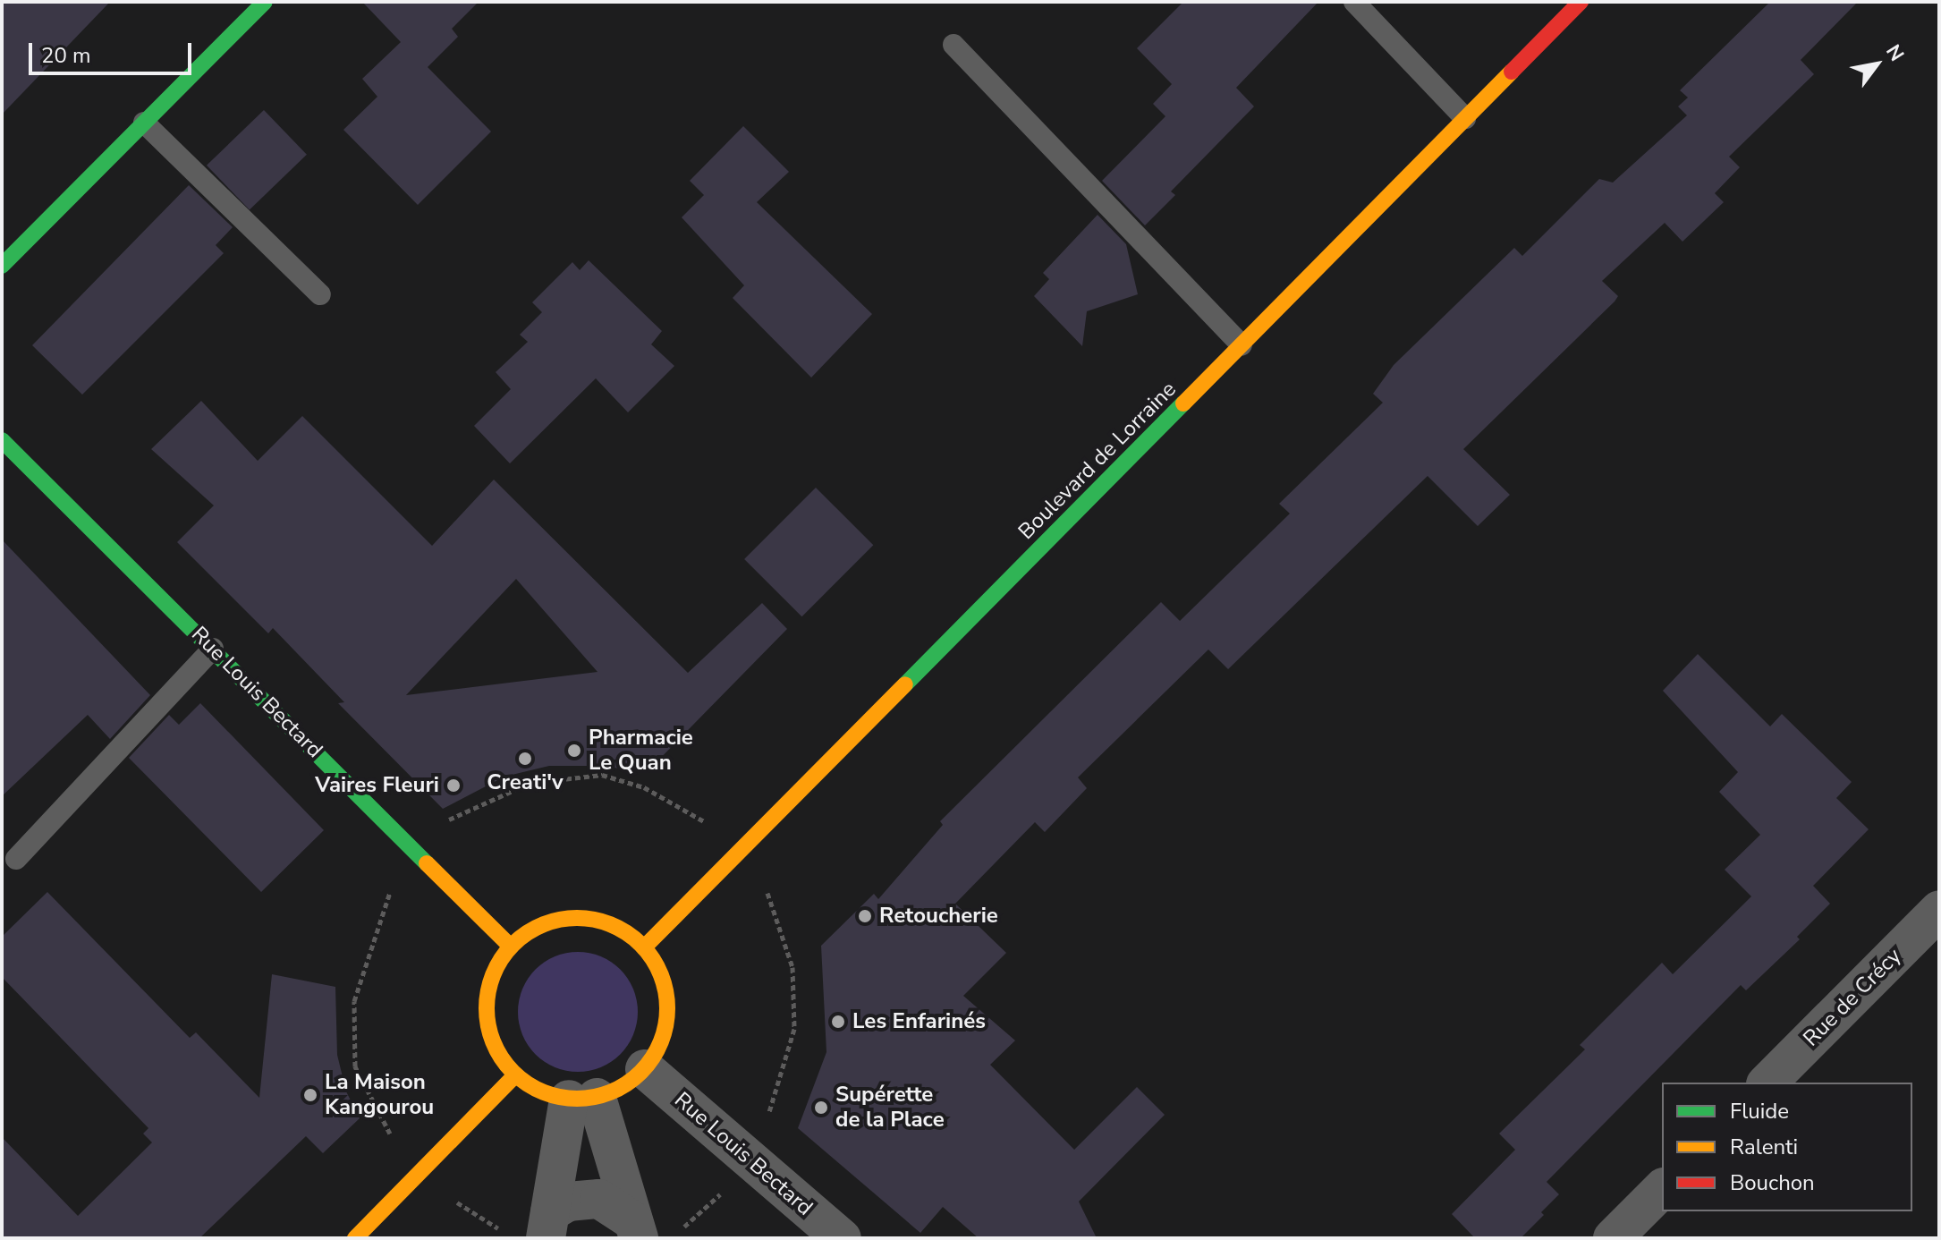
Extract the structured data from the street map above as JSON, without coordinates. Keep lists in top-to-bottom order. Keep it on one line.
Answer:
{"streets":{"main road":["Boulevard de Lorraine","Rue Louis Bectard"],"street":["Rue de Crécy"]},"crossings":[["Boulevard de Lorraine","Rue Louis Bectard"]],"places":["Pharmacie Le Quan","Creati'v","Vaires Fleuri","Retoucherie","Les Enfarinés","La Maison Kangourou","Supérette de la Place"],"legend":["Fluide","Ralenti","Bouchon"],"scale_bar":"20 m","north":"top right"}
